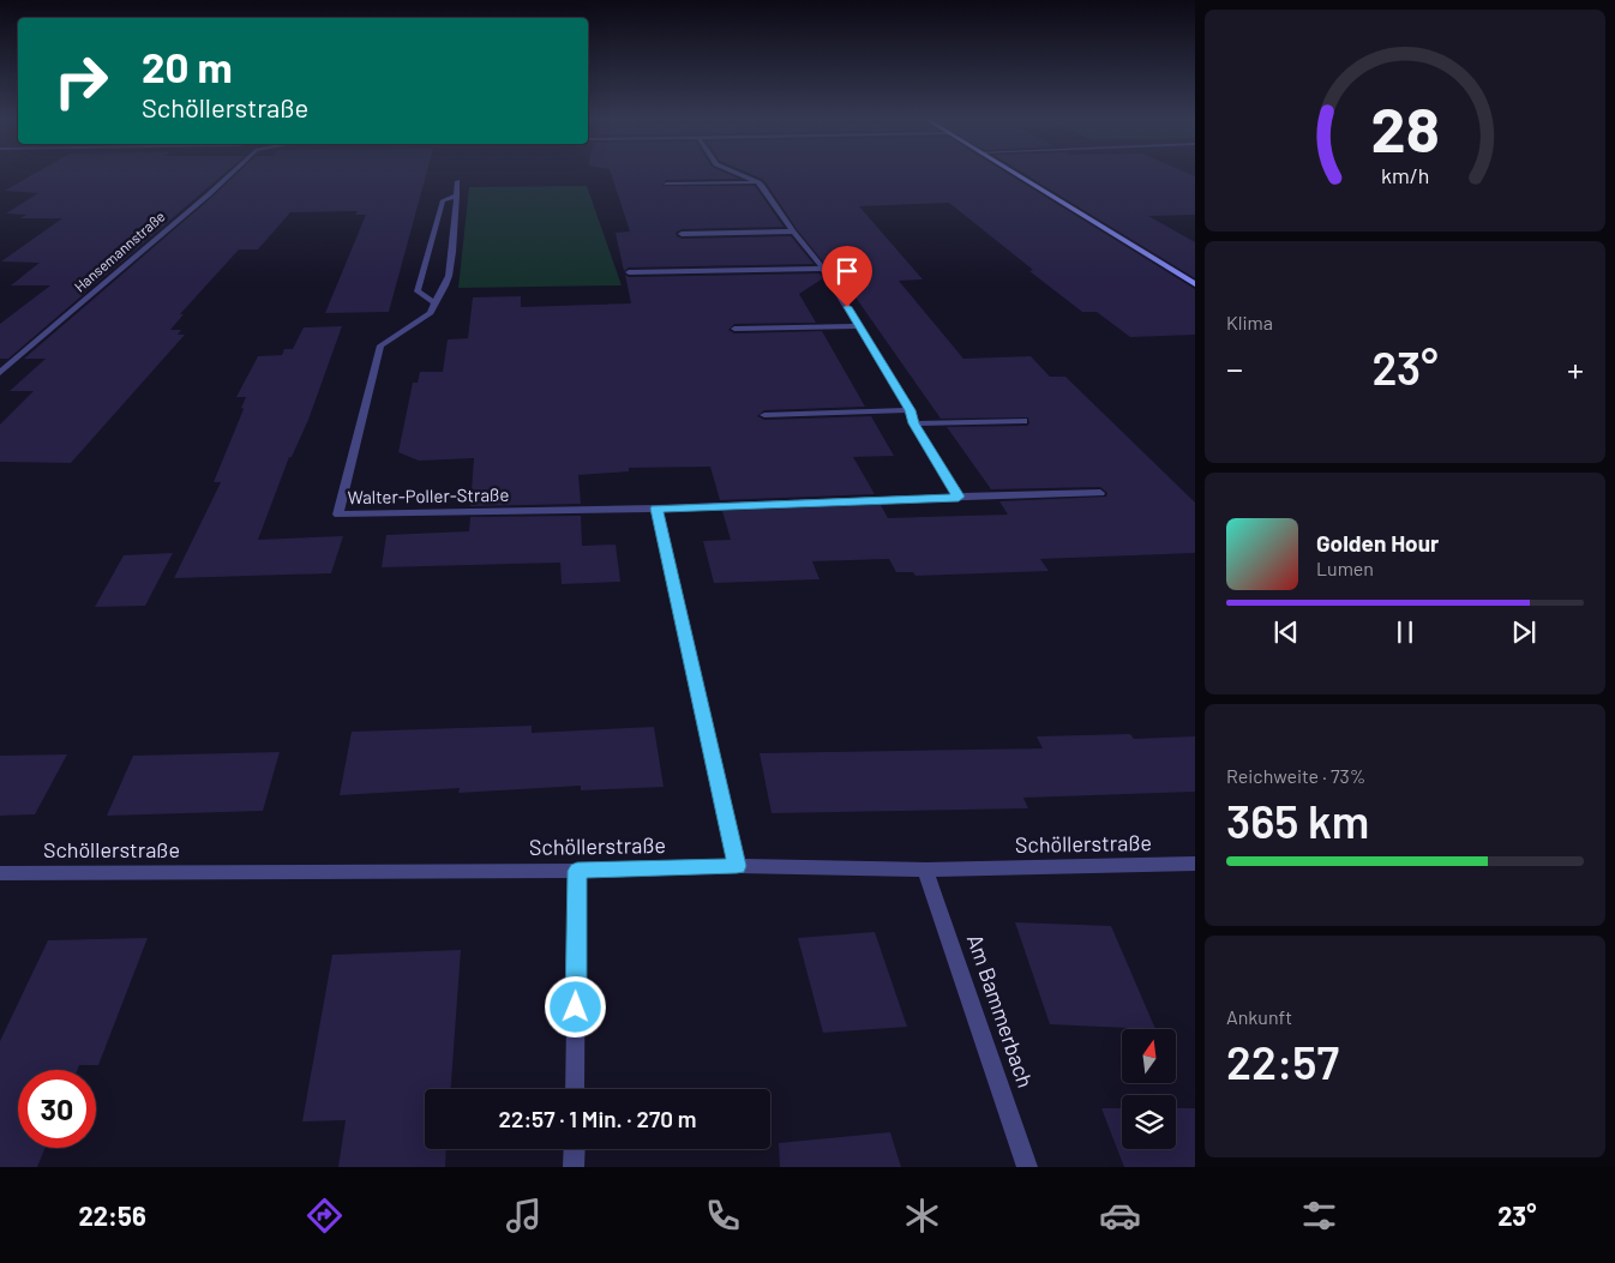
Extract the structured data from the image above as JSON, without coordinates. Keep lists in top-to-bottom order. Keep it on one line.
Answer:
{"streets":{"street":["Hansemannstraße","Walter-Poller-Straße","Schöllerstraße","Am Bammerbach"]},"crossings":[["Schöllerstraße","Am Bammerbach"]],"north":"top","page":{"turn":["20 m","Schöllerstraße"],"tile":["Klima",["Reichweite · 73%","365 km"],["Ankunft","22:57"]],"heat":["−","23°","+"],"song":["Golden Hour","Lumen"],"limit":"30","trip":"22:57 · 1 Min. · 270 m","tabs":["22:56","23°"],"gauge":["28","km/h"]}}
